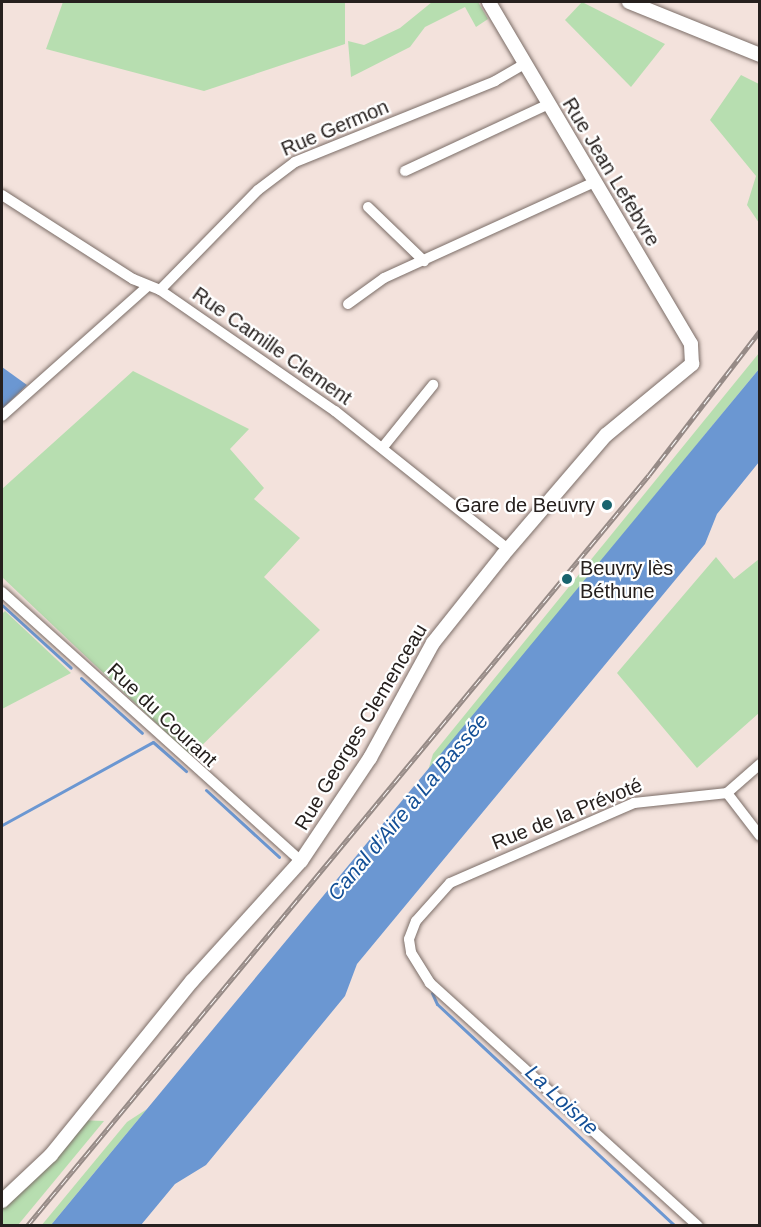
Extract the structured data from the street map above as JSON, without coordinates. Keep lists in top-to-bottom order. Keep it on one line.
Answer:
{"streets":{"street":["Rue Germon","Rue Jean Lefebvre","Rue Camille Clement","Rue du Courant","Rue Georges Clemenceau","Rue de la Prévoté"]},"crossings":[["Rue Germon","Rue Jean Lefebvre"],["Rue Germon","Rue Camille Clement"],["Rue Jean Lefebvre","Rue Georges Clemenceau"],["Rue Camille Clement","Rue Georges Clemenceau"],["Rue du Courant","Rue Georges Clemenceau"]],"water":["Canal d'Aire à La Bassée","La Loisne"],"places":["Gare de Beuvry","Beuvry lès Béthune"]}
